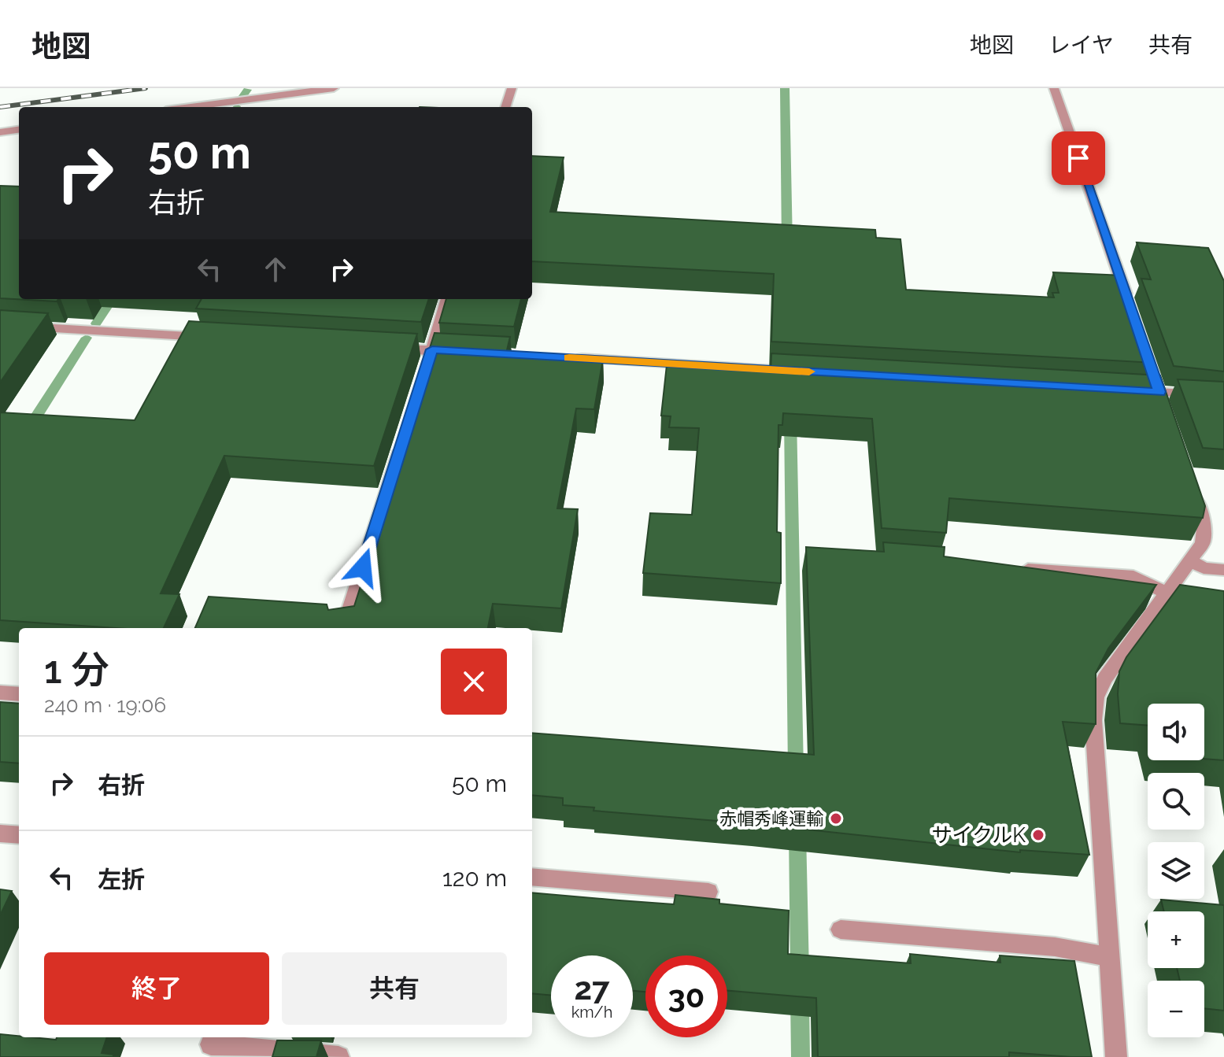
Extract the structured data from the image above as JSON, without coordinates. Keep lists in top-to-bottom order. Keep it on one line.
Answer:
{"places":["赤帽秀峰運輸","サイクルK"],"page":{"header":"地図","nav":["地図","レイヤ","共有"],"turn":["50 m","右折"],"heading":["1 分","240 m · 19:06"],"map_buttons":["+","−"],"list":[{"name":"右折","value":"50 m"},{"name":"左折","value":"120 m"}],"buttons":["終了","共有"],"speed":"27 km/h","limit":"30"}}
